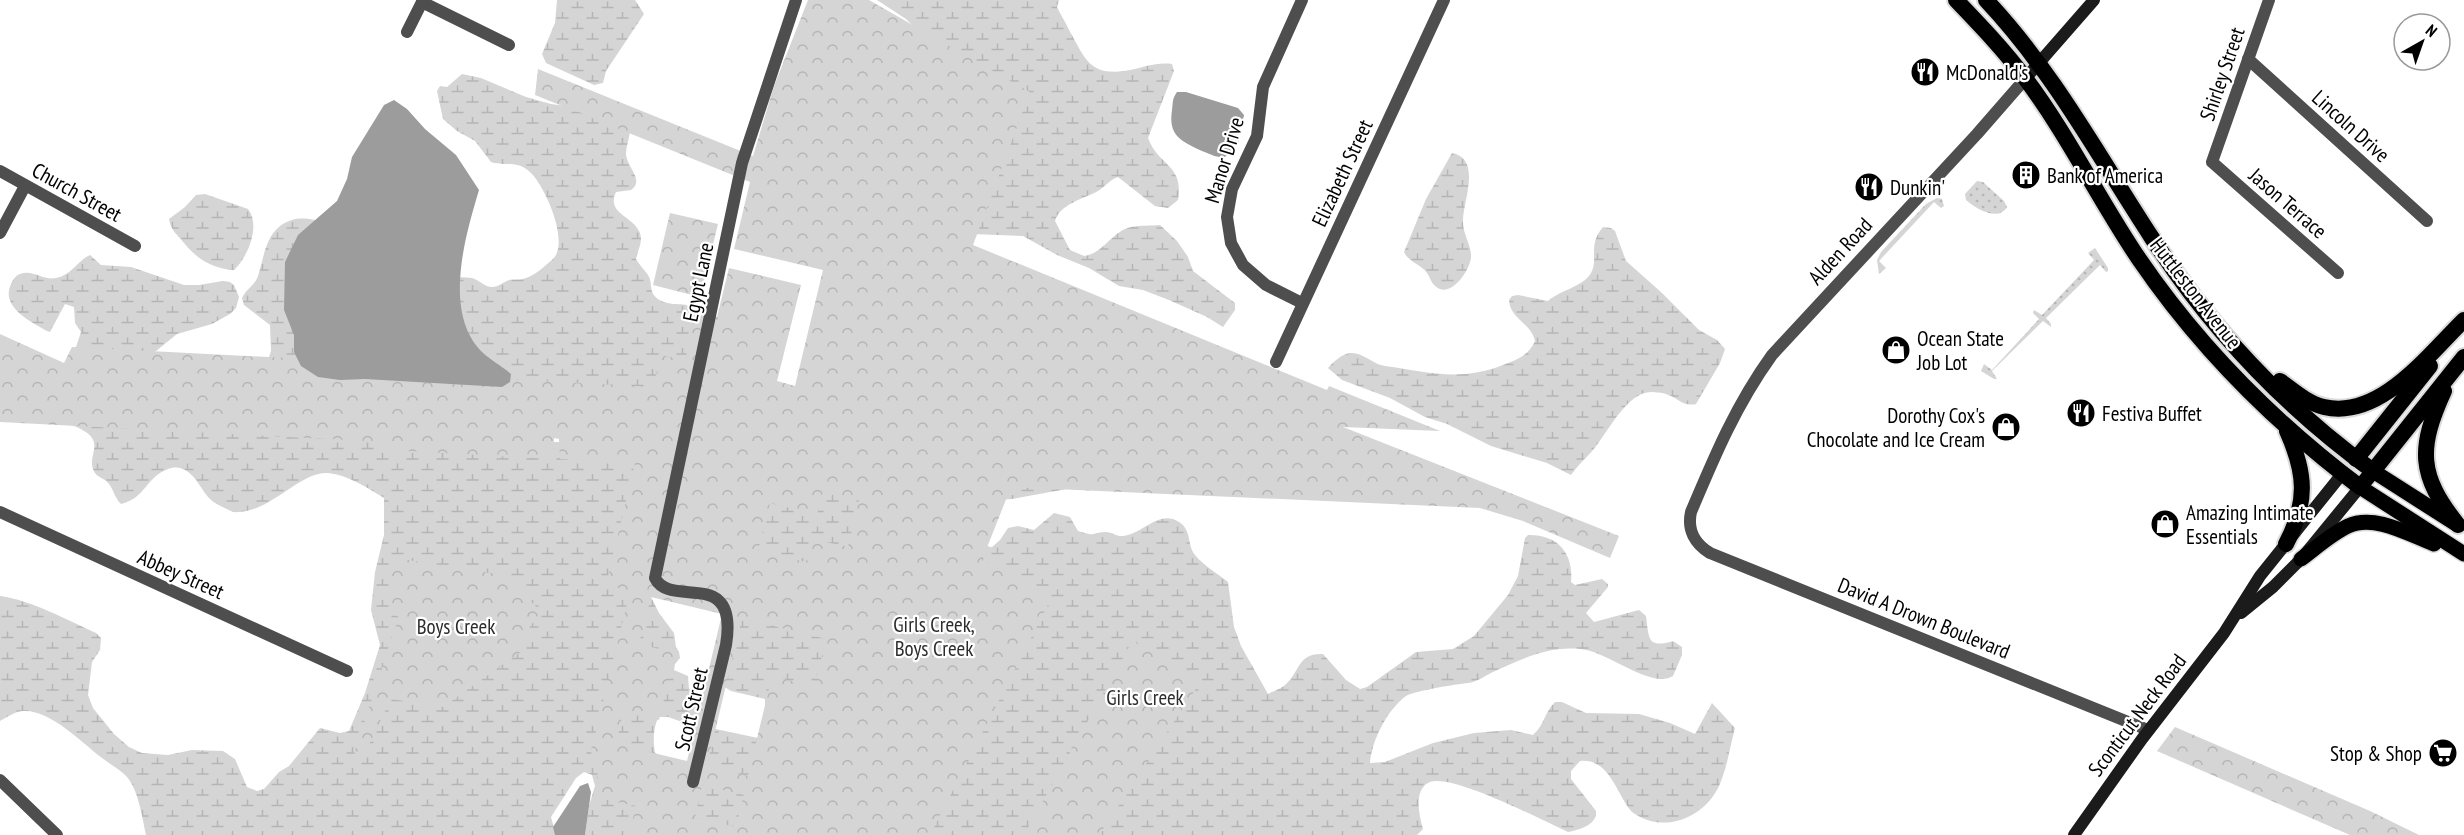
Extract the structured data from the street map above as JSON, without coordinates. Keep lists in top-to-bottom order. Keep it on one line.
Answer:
{"streets":{"highway":["Huttleston Avenue"],"main road":["Alden Road","Sconticut Neck Road"],"street":["Shirley Street","Lincoln Drive","Manor Drive","Elizabeth Street","Church Street","Jason Terrace","Egypt Lane","Abbey Street","David A Drown Boulevard","Scott Street"]},"crossings":[["Shirley Street","Lincoln Drive"],["Shirley Street","Jason Terrace"],["Manor Drive","Elizabeth Street"],["Alden Road","Huttleston Avenue"],["Alden Road","David A Drown Boulevard"],["Egypt Lane","Scott Street"],["Huttleston Avenue","Sconticut Neck Road"],["David A Drown Boulevard","Sconticut Neck Road"]],"parks":["Girls Creek, Boys Creek","Boys Creek","Girls Creek"],"places":{"restaurant":["McDonald's","Dunkin'","Festiva Buffet"],"building":["Bank of America"],"shop":["Ocean State Job Lot","Dorothy Cox's Chocolate and Ice Cream","Amazing Intimate Essentials"],"supermarket":["Stop & Shop"]},"north":"top right"}
